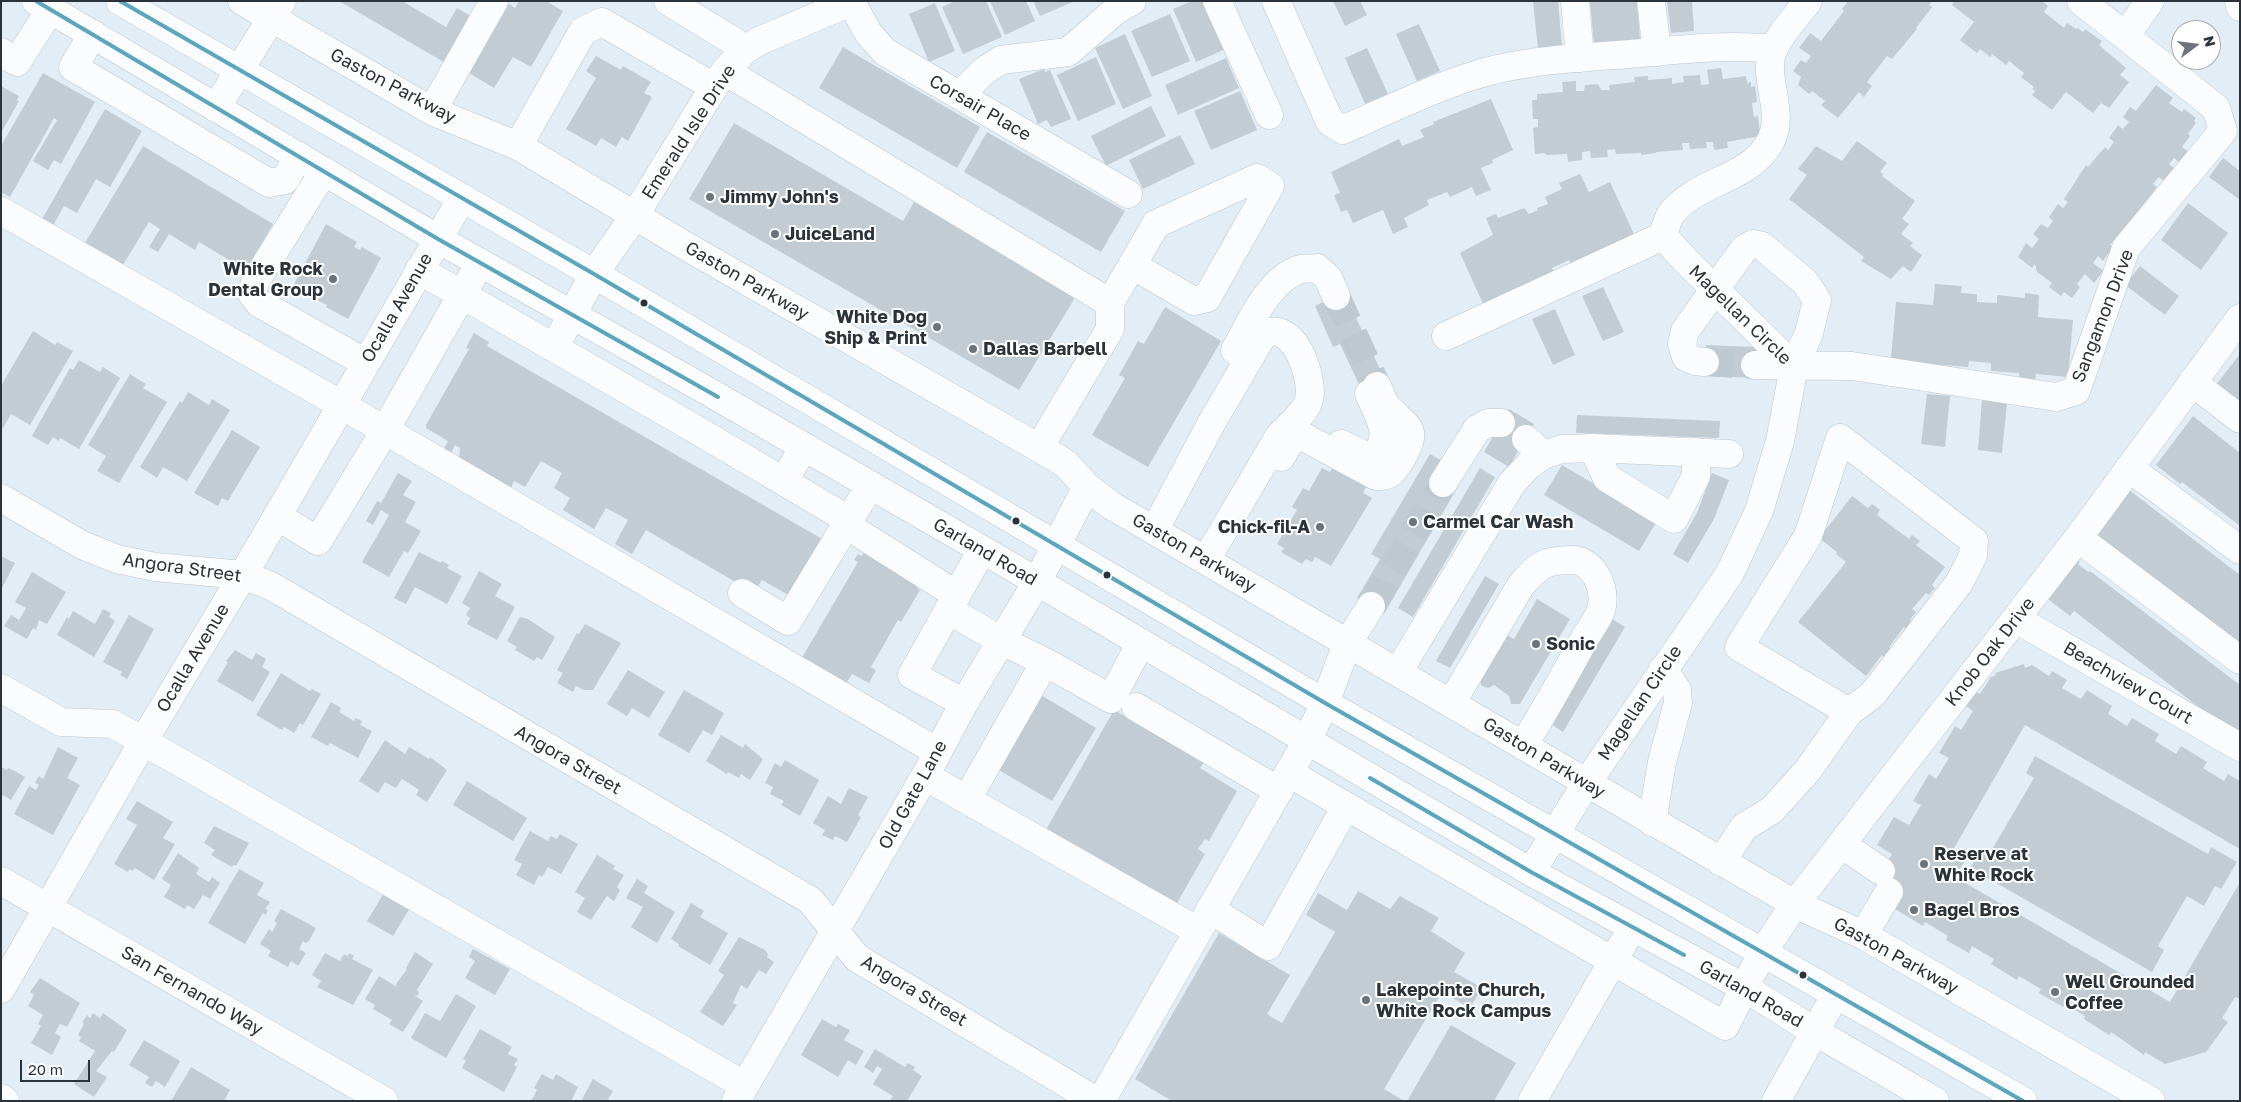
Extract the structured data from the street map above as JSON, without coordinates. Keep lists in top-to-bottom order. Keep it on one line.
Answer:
{"streets":{"street":["Gaston Parkway","Corsair Place","Emerald Isle Drive","Ocalla Avenue","Magellan Circle","Sangamon Drive","Garland Road","Angora Street","Knob Oak Drive","Beachview Court","Old Gate Lane","San Fernando Way"]},"crossings":[["Gaston Parkway","Emerald Isle Drive"],["Gaston Parkway","Magellan Circle"],["Gaston Parkway","Knob Oak Drive"],["Gaston Parkway","Old Gate Lane"],["Corsair Place","Emerald Isle Drive"],["Emerald Isle Drive","Garland Road"],["Ocalla Avenue","Garland Road"],["Ocalla Avenue","Angora Street"],["Ocalla Avenue","San Fernando Way"],["Magellan Circle","Sangamon Drive"],["Magellan Circle","Garland Road"],["Garland Road","Knob Oak Drive"],["Garland Road","Old Gate Lane"],["Angora Street","Old Gate Lane"],["Knob Oak Drive","Beachview Court"]],"places":["Jimmy John's","JuiceLand","White Rock Dental Group","White Dog Ship & Print","Dallas Barbell","Carmel Car Wash","Chick-fil-A","Sonic","Reserve at White Rock","Bagel Bros","Well Grounded Coffee","Lakepointe Church, White Rock Campus"],"scale_bar":"20 m","north":"right"}
